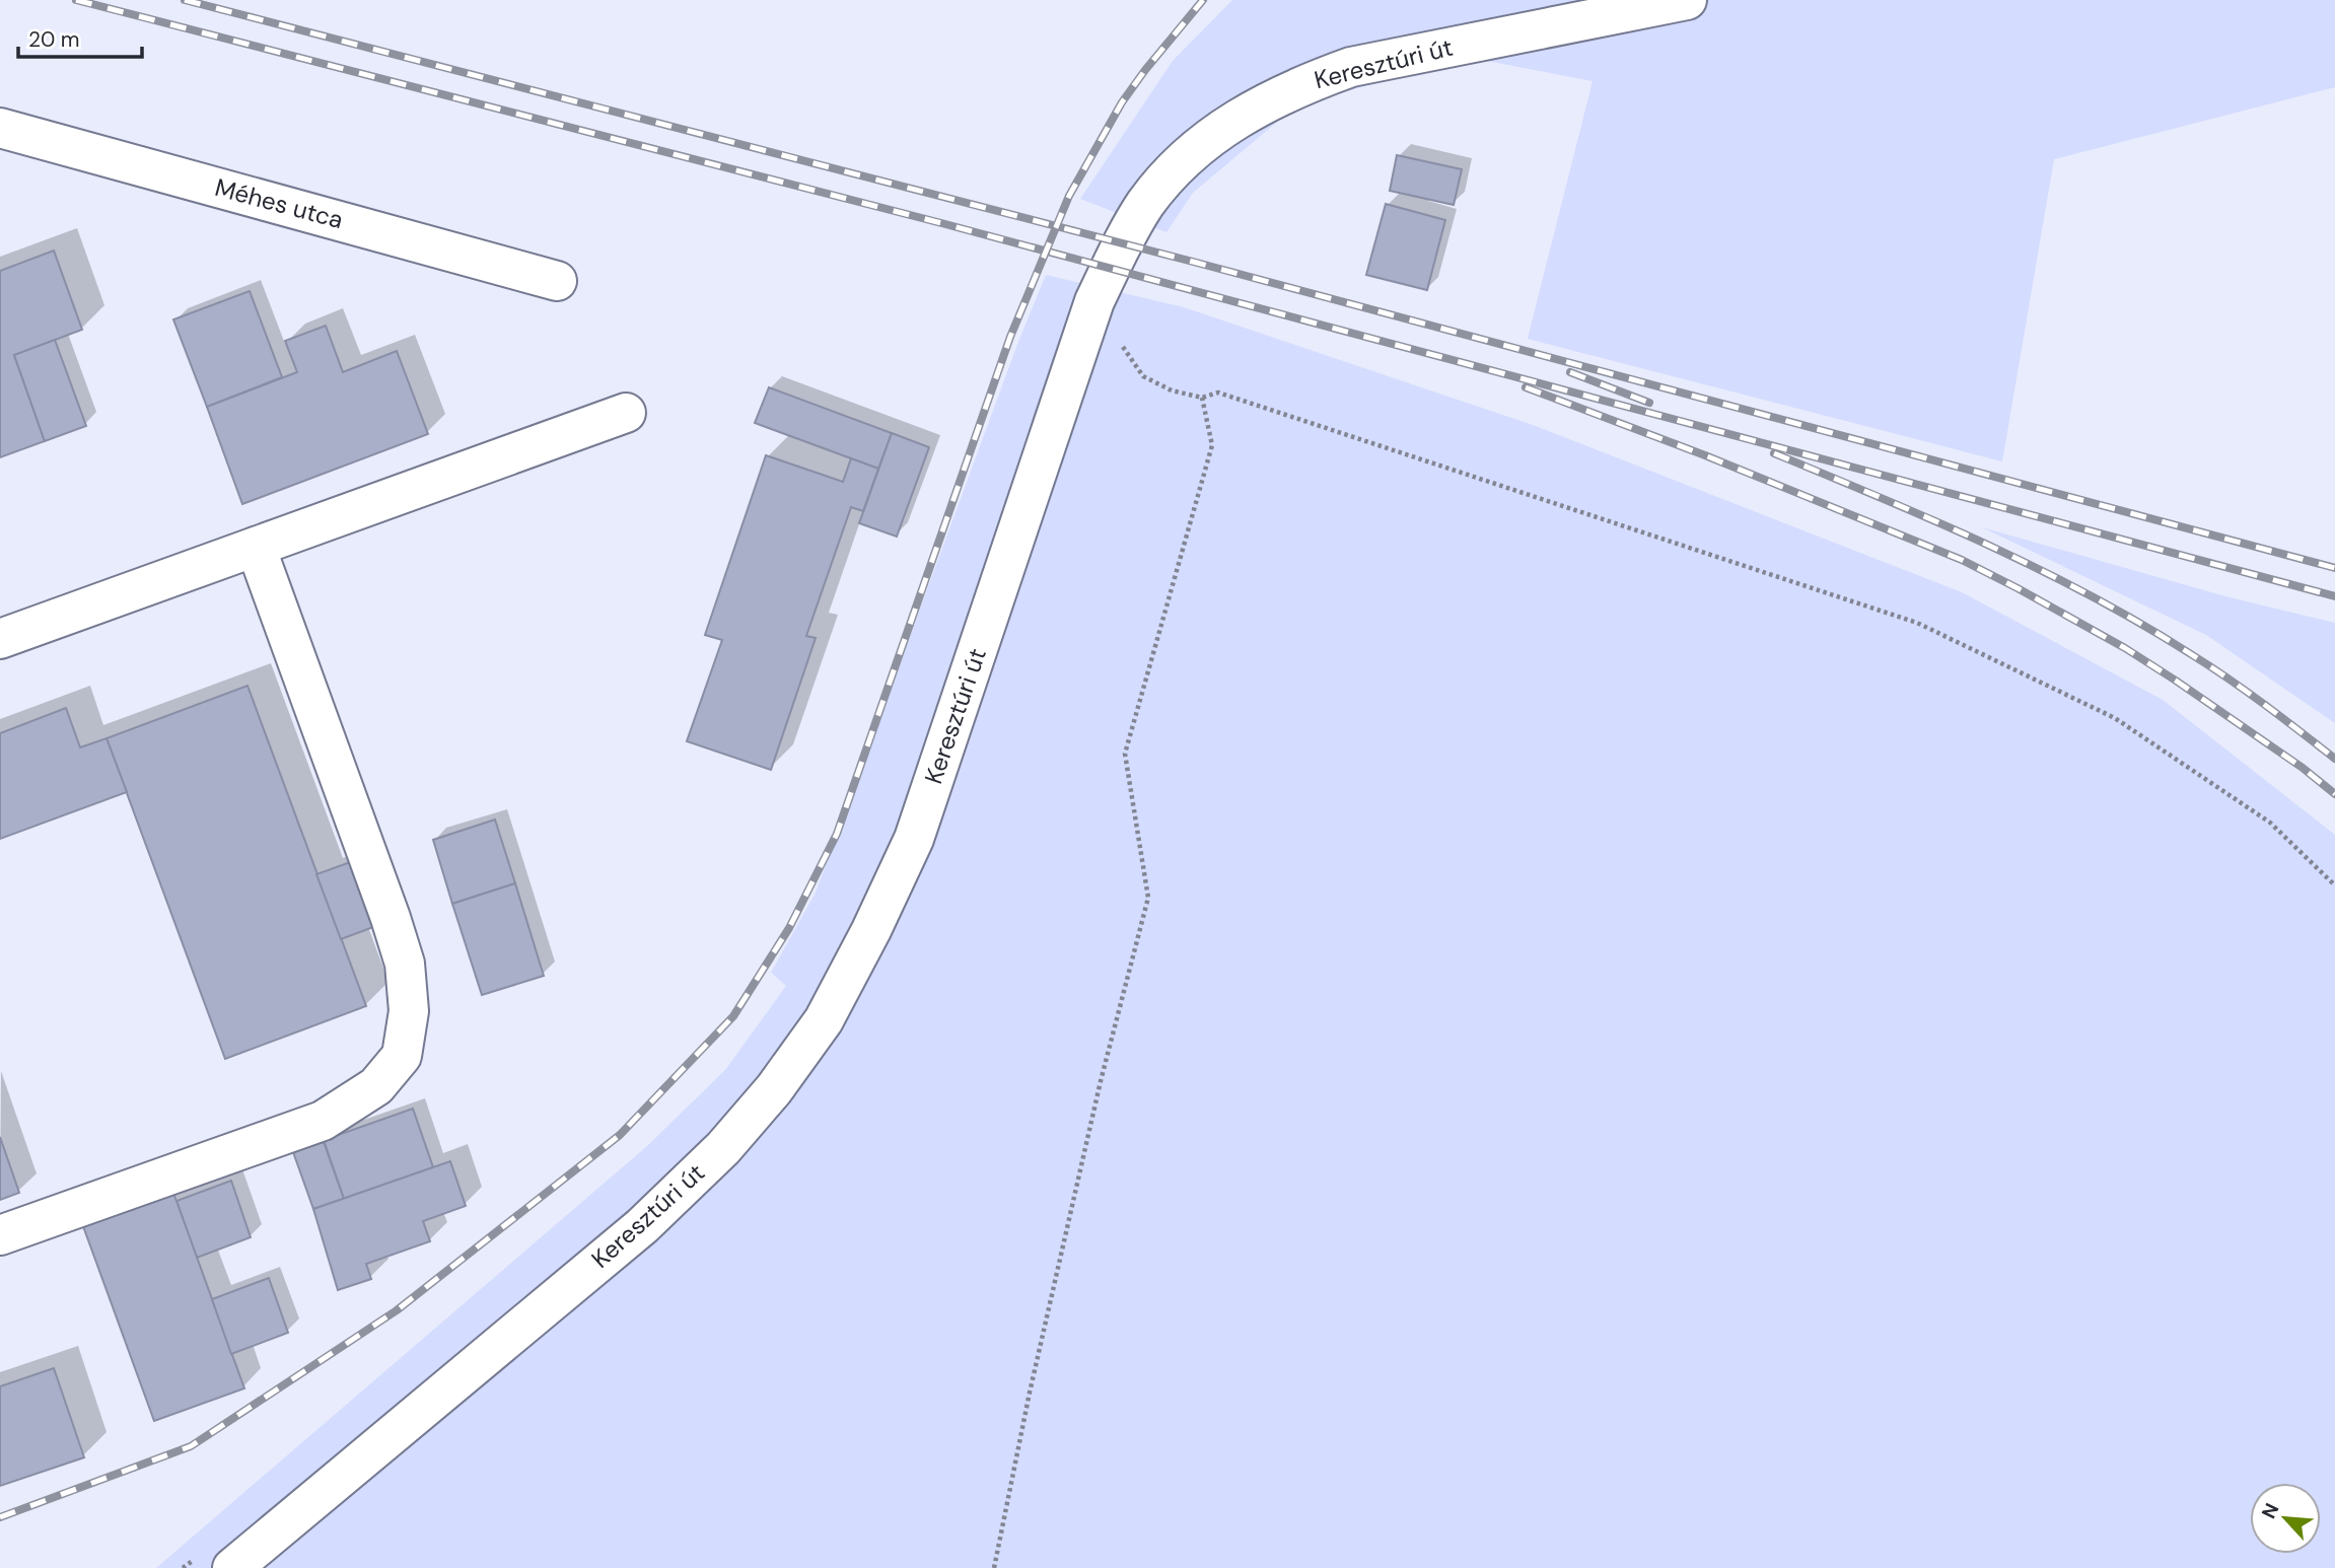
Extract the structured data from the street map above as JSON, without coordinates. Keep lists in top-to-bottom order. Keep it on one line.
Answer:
{"streets":{"main road":["Keresztúri út","Méhes utca"]},"scale_bar":"20 m","north":"top left"}
